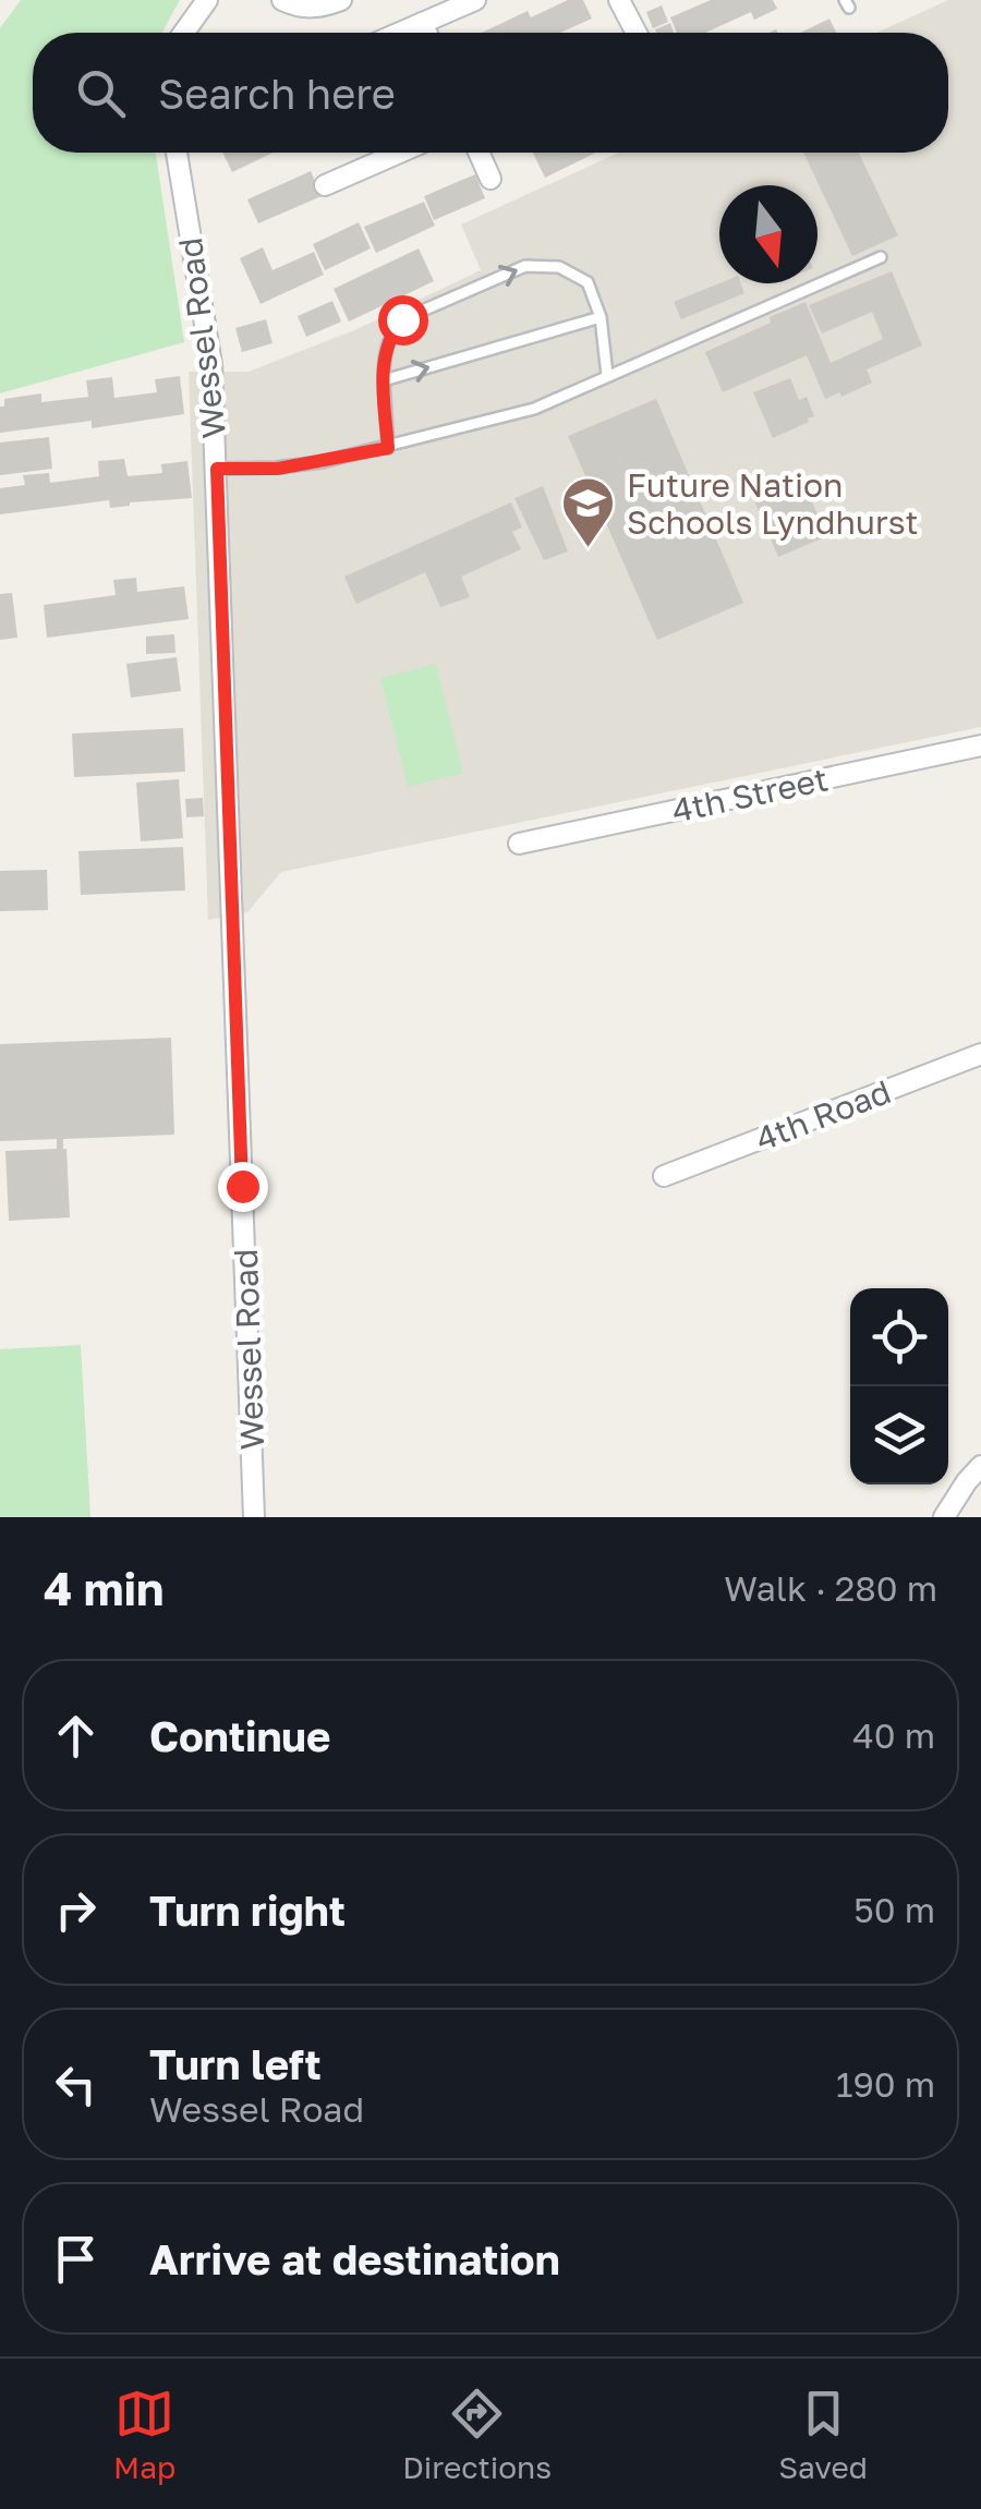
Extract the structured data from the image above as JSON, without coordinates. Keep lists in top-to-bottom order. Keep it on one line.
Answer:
{"streets":{"street":["Wessel Road","4th Street","4th Road"]},"places":{"school or university":["Future Nation Schools Lyndhurst"]},"north":"bottom","page":{"search":"Search here","heading":["4 min","Walk · 280 m"],"list":[["Continue","40 m"],["Turn right","50 m"],["Turn left","Wessel Road","190 m"],"Arrive at destination"],"nav":["Map","Directions","Saved"]}}
